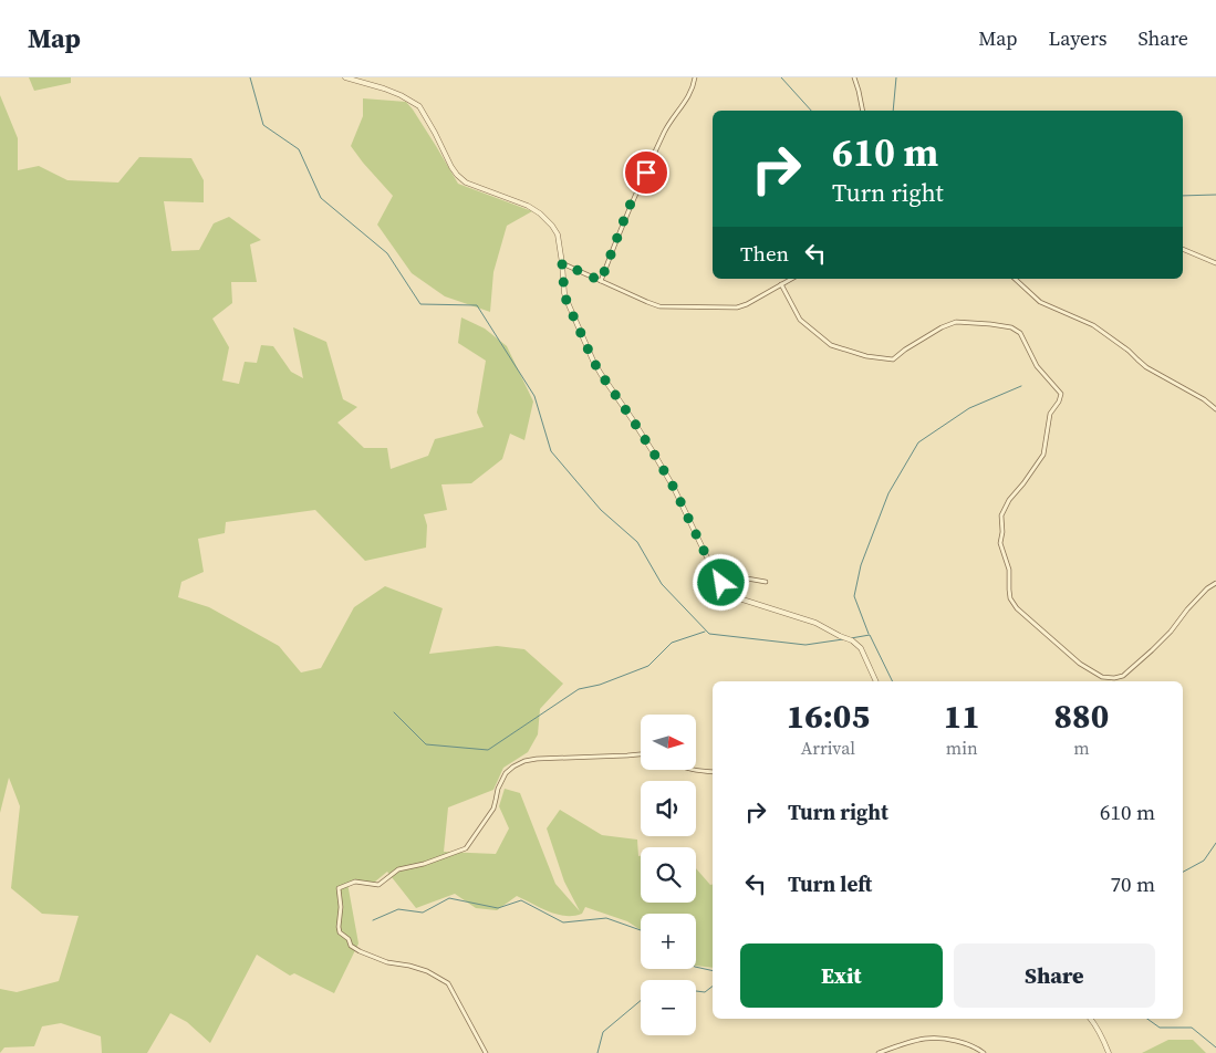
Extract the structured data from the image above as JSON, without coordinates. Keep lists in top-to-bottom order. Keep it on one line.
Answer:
{"north":"right","page":{"header":"Map","nav":["Map","Layers","Share"],"turn":["610 m","Turn right"],"then":"Then","eta":["16:05","Arrival","11","min","880","m"],"map_buttons":["+","−"],"list":[{"name":"Turn right","value":"610 m"},{"name":"Turn left","value":"70 m"}],"buttons":["Exit","Share"]}}
